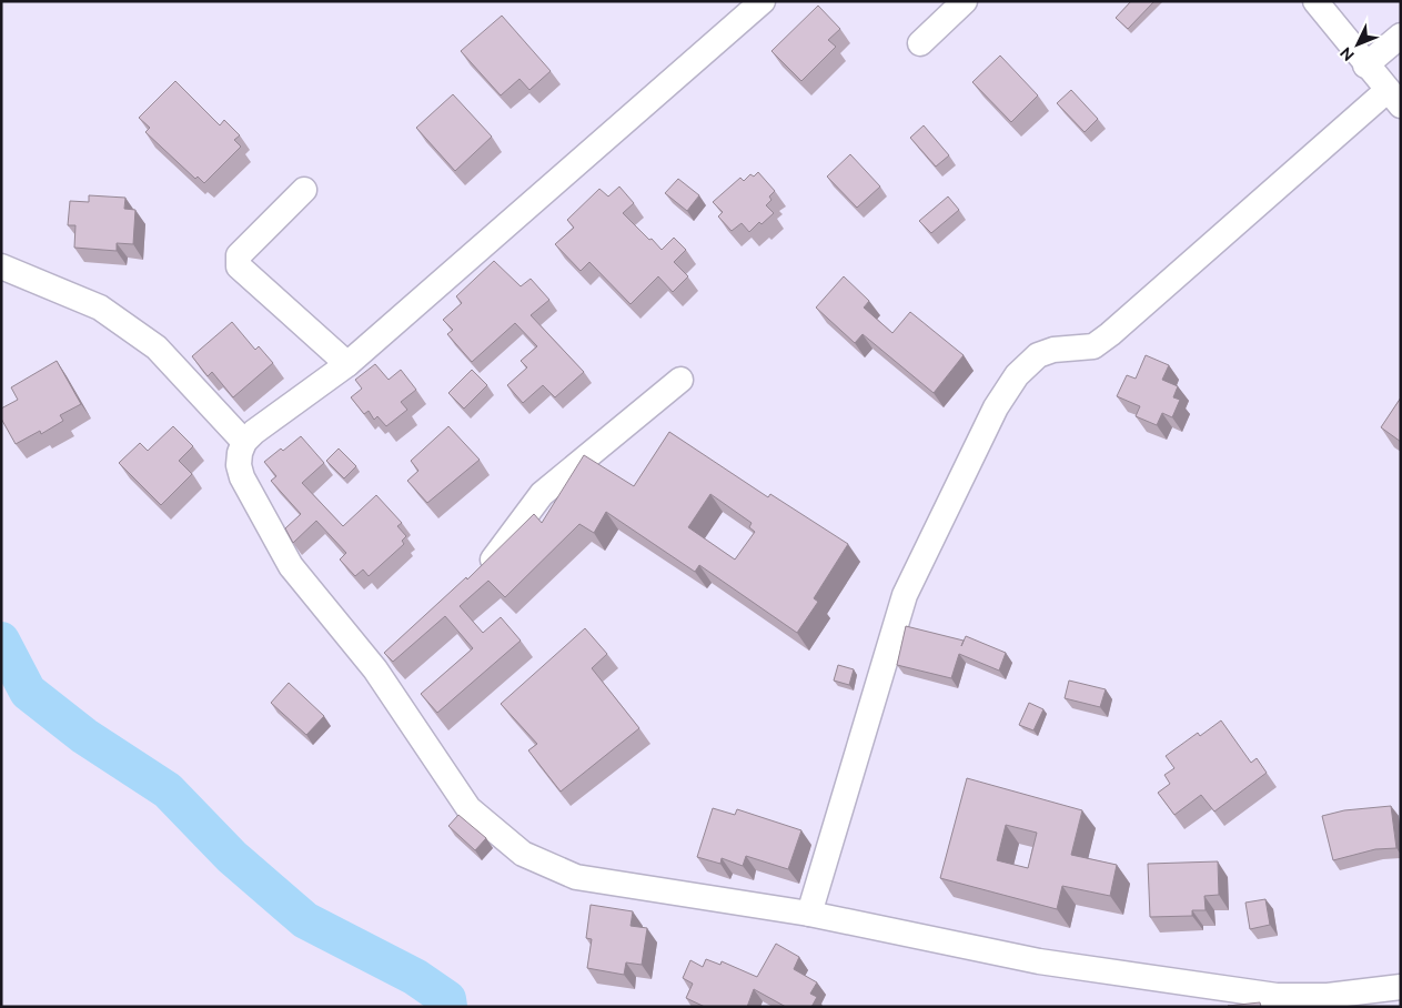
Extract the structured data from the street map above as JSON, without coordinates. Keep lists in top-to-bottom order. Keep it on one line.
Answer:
{"north":"bottom left"}
